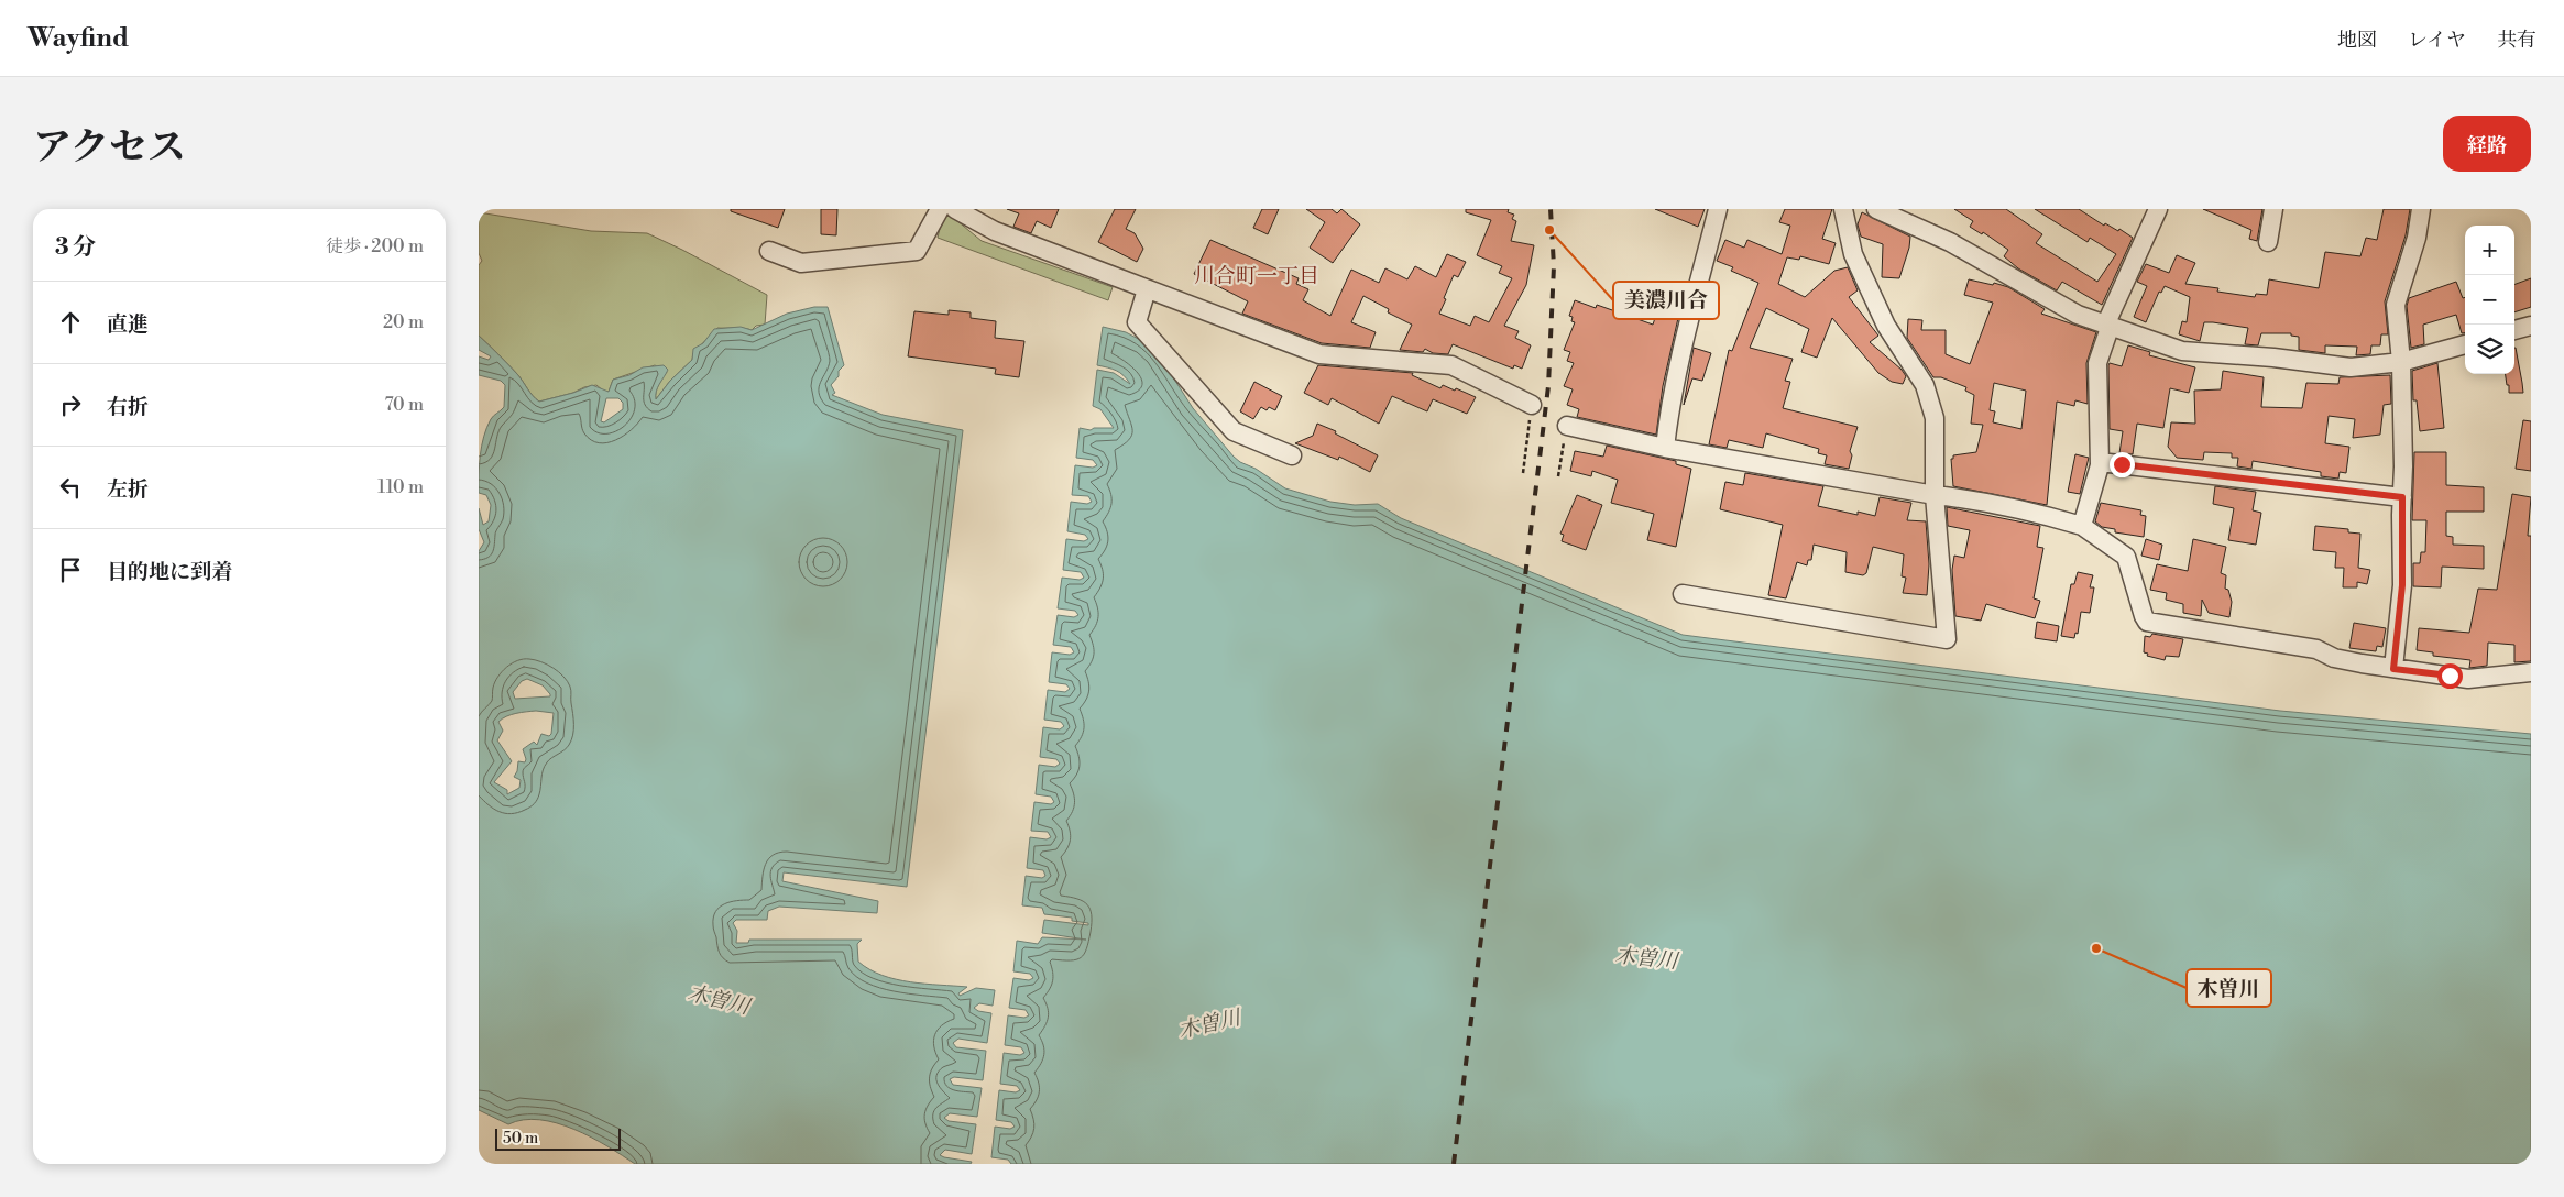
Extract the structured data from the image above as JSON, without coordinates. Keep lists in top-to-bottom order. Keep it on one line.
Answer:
{"districts":["川合町一丁目"],"water":["木曽川"],"places":["美濃川合","木曽川"],"scale_bar":"50 m","page":{"header":"Wayfind","nav":["地図","レイヤ","共有"],"title":"アクセス","buttons":"経路","heading":["3 分","徒歩 · 200 m"],"map_buttons":["+","−"],"list":[["直進","20 m"],["右折","70 m"],["左折","110 m"],"目的地に到着"],"scale":"50 m"}}
